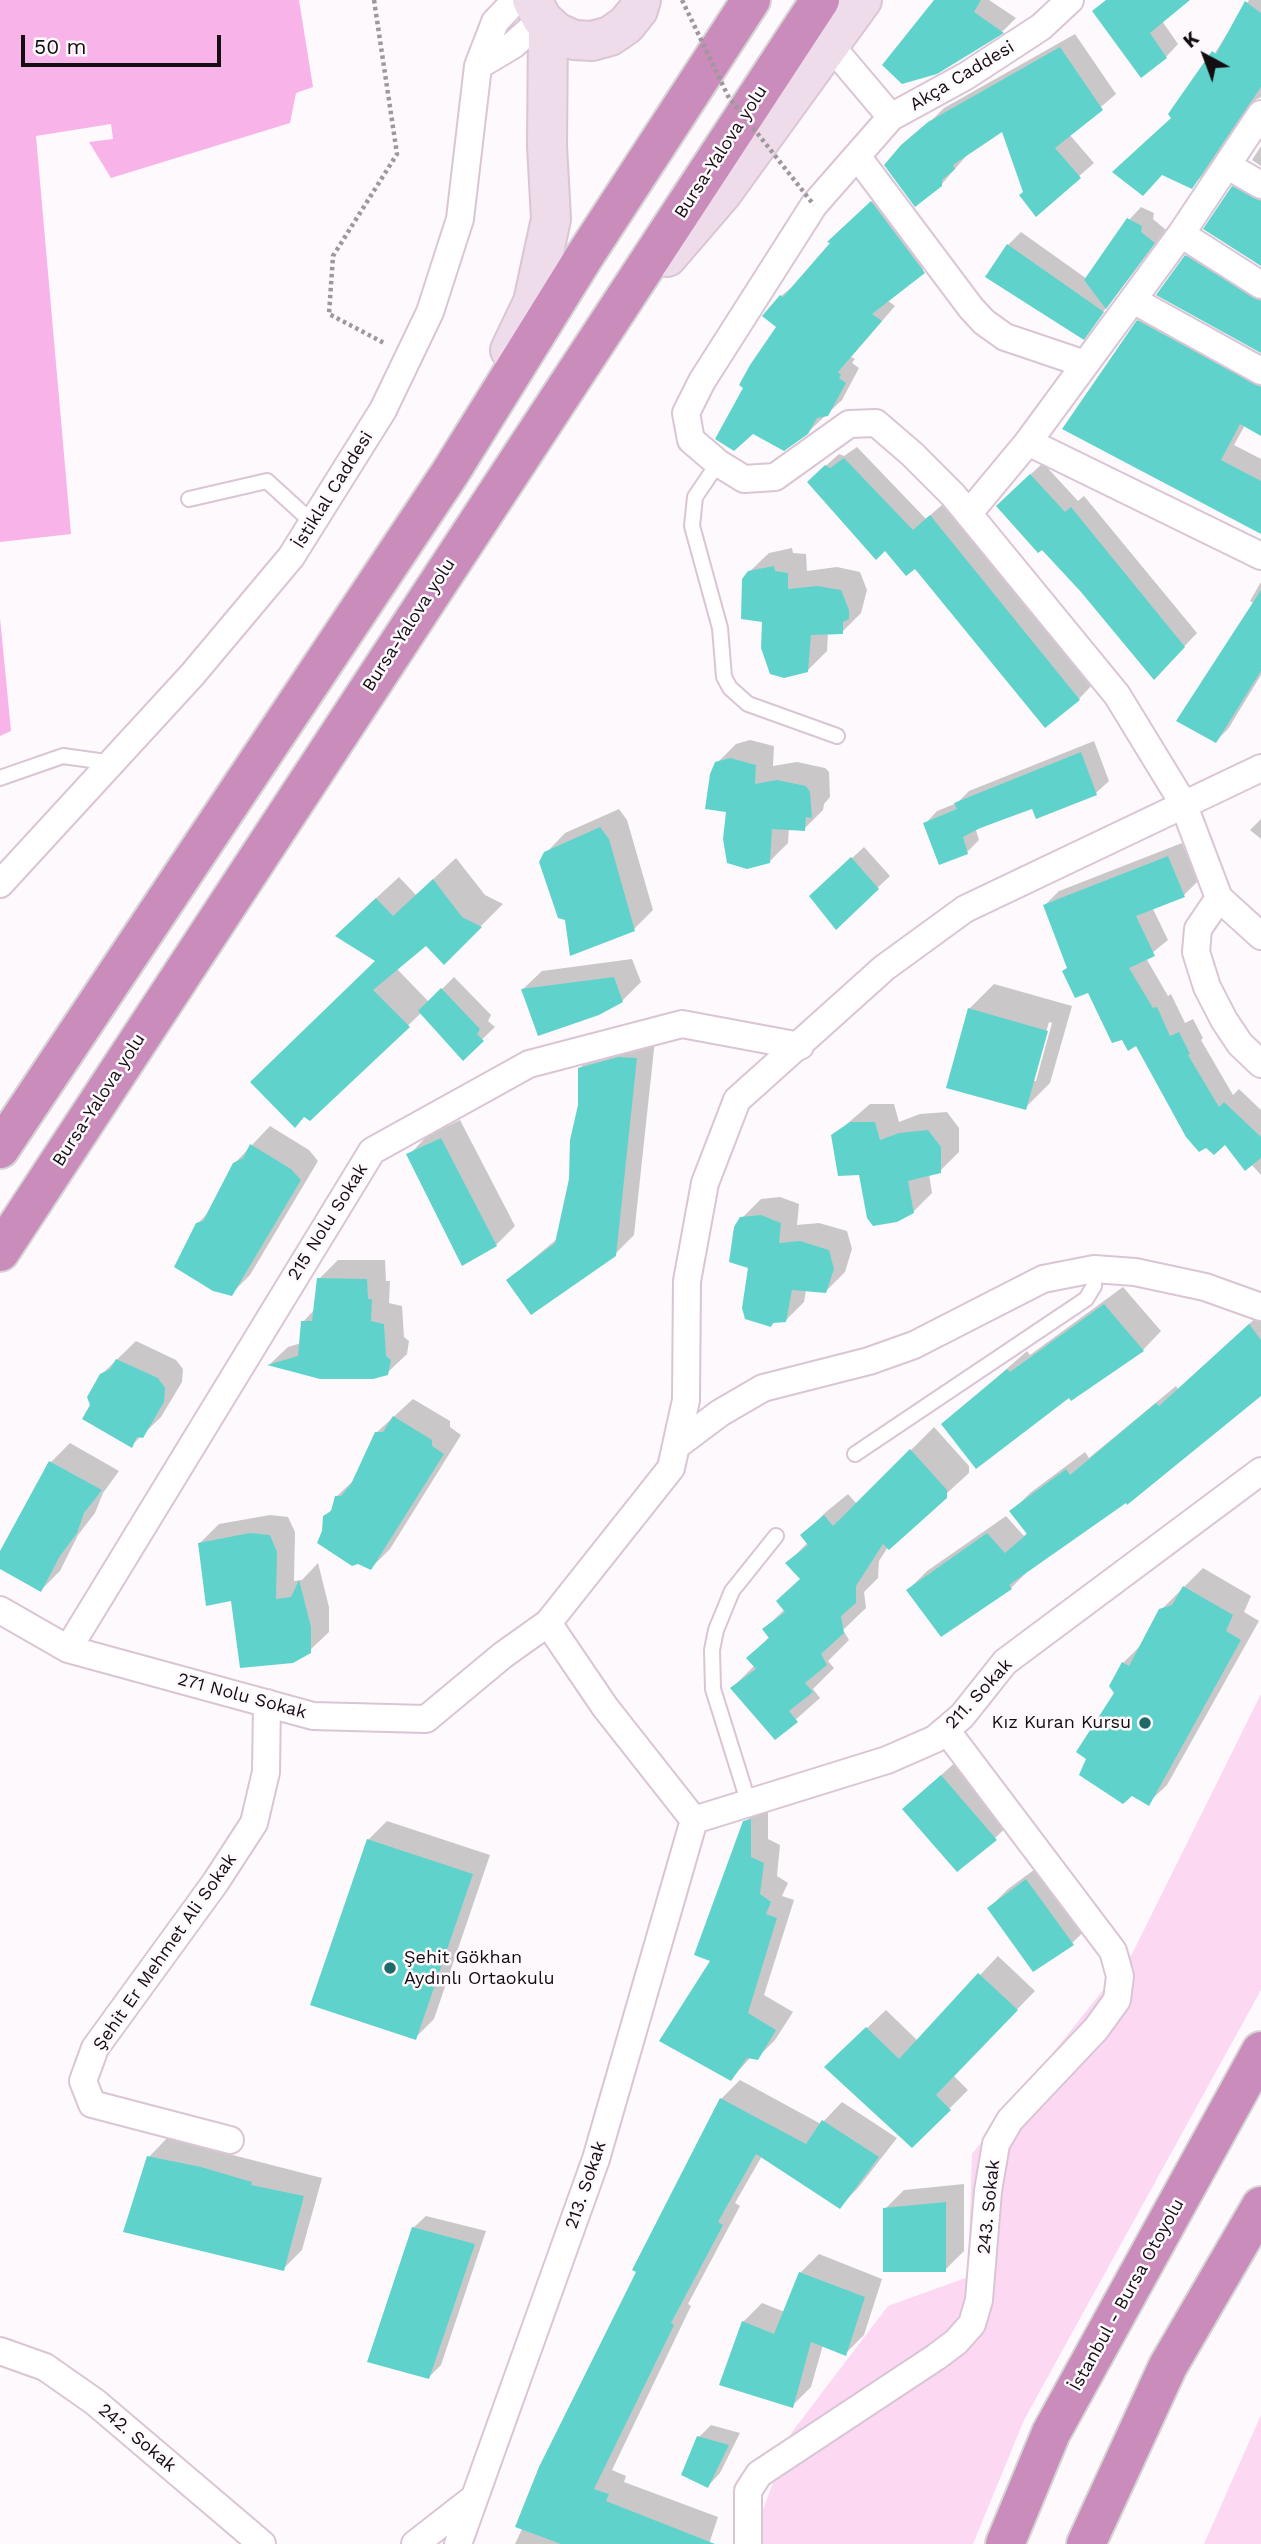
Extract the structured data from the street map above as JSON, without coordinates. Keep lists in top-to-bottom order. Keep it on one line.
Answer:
{"streets":{"highway":["Bursa-Yalova yolu","İstanbul - Bursa Otoyolu"],"street":["Akça Caddesi","İstiklal Caddesi","215 Nolu Sokak","211. Sokak","271 Nolu Sokak","Şehit Er Mehmet Ali Sokak","213. Sokak","243. Sokak","242. Sokak"]},"crossings":[["215 Nolu Sokak","271 Nolu Sokak"],["211. Sokak","213. Sokak"],["211. Sokak","243. Sokak"],["271 Nolu Sokak","Şehit Er Mehmet Ali Sokak"]],"places":["Kız Kuran Kursu","Şehit Gökhan Aydınlı Ortaokulu"],"scale_bar":"50 m","north":"top left"}
